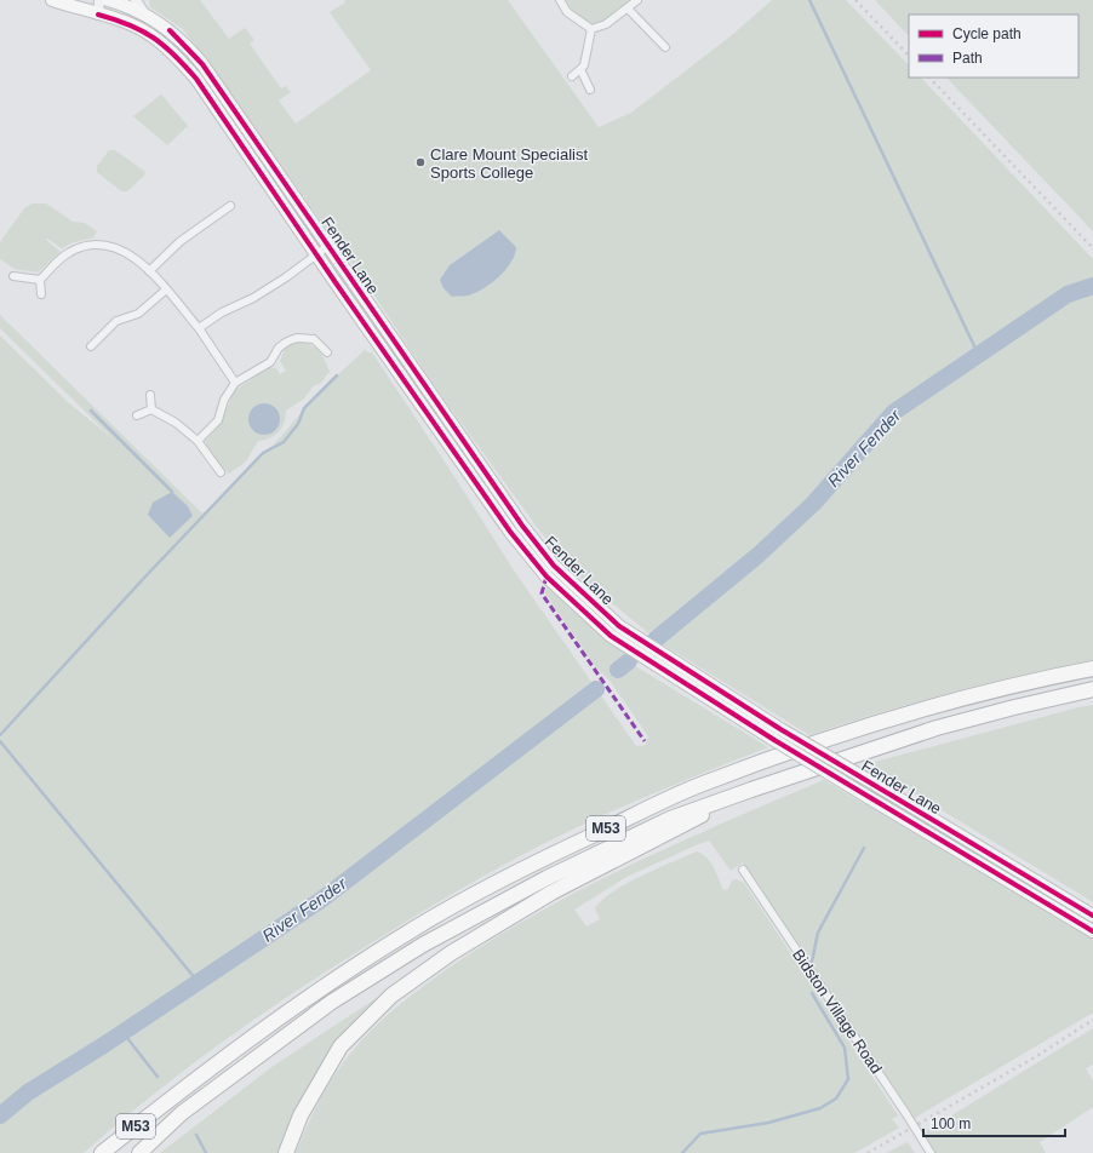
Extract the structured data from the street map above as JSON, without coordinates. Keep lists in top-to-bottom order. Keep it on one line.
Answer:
{"streets":{"highway":["M53"],"main road":["Fender Lane"],"street":["Bidston Village Road"]},"water":["River Fender"],"places":["Clare Mount Specialist Sports College"],"legend":["Cycle path","Path"],"scale_bar":"100 m"}
